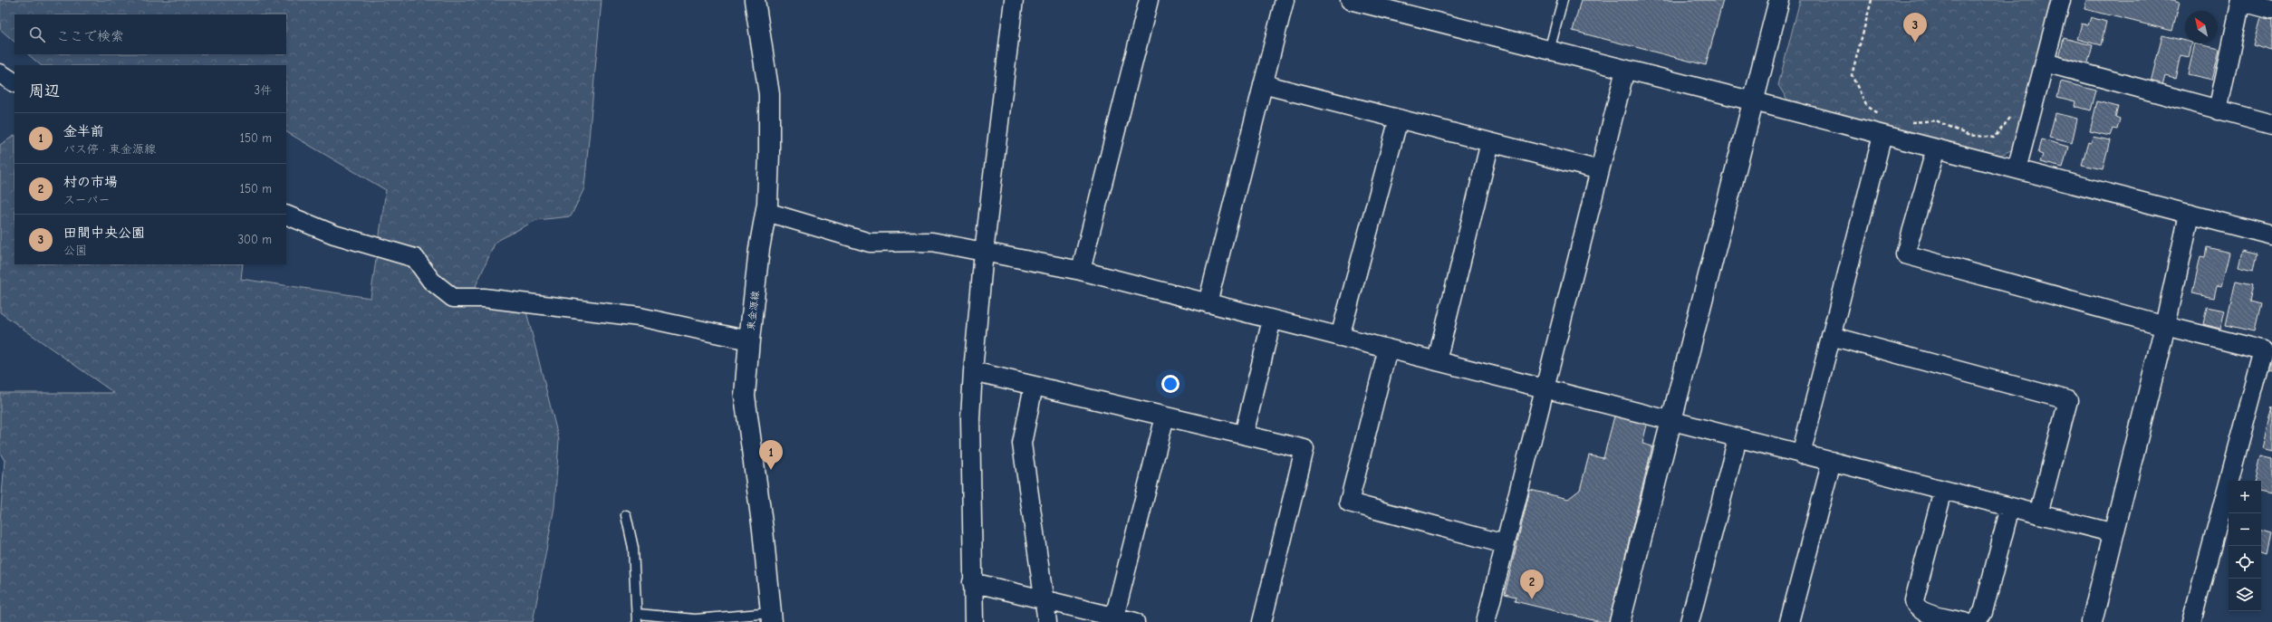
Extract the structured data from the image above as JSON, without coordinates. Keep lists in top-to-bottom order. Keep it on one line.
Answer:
{"streets":{"street":["東金源線"]},"north":"top left","page":{"pins":["3","1","2"],"search":"ここで検索","heading":["周辺","3件"],"list":[{"mark":"1","name":"金半前","note":"バス停 · 東金源線","value":"150 m"},{"mark":"2","name":"村の市場","note":"スーパー","value":"150 m"},{"mark":"3","name":"田間中央公園","note":"公園","value":"300 m"}],"map_buttons":["+","−"]}}
